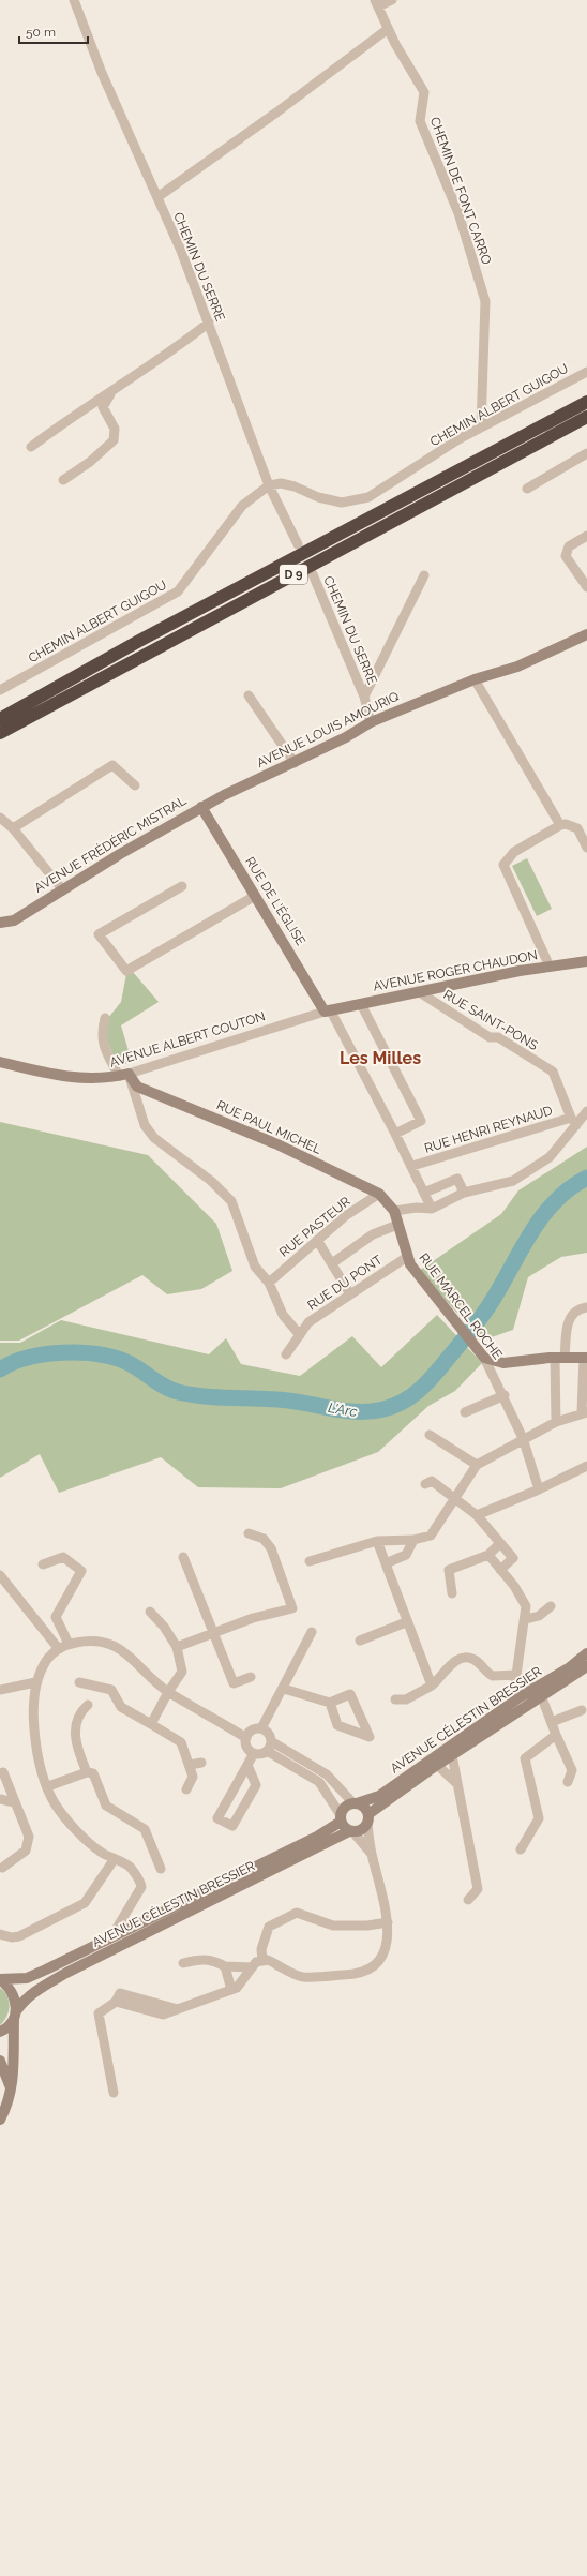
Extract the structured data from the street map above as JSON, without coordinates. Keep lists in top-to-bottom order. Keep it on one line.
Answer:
{"streets":{"highway":["D 9"],"street":["CHEMIN DE FONT CARRO","CHEMIN DU SERRE","CHEMIN ALBERT GUIGOU","AVENUE LOUIS AMOURIQ","AVENUE FRÉDÉRIC MISTRAL","RUE DE L'ÉGLISE","AVENUE ROGER CHAUDON","RUE SAINT-PONS","AVENUE ALBERT COUTON","RUE PAUL MICHEL","RUE HENRI REYNAUD","RUE PASTEUR","RUE DU PONT","RUE MARCEL ROCHE","AVENUE CÉLESTIN BRESSIER"]},"crossings":[["CHEMIN DE FONT CARRO","CHEMIN ALBERT GUIGOU"],["CHEMIN DU SERRE","CHEMIN ALBERT GUIGOU"],["CHEMIN DU SERRE","AVENUE LOUIS AMOURIQ"],["AVENUE LOUIS AMOURIQ","AVENUE FRÉDÉRIC MISTRAL"],["AVENUE LOUIS AMOURIQ","RUE DE L'ÉGLISE"],["AVENUE FRÉDÉRIC MISTRAL","RUE DE L'ÉGLISE"],["RUE DE L'ÉGLISE","AVENUE ROGER CHAUDON"],["RUE DE L'ÉGLISE","AVENUE ALBERT COUTON"],["AVENUE ROGER CHAUDON","RUE SAINT-PONS"],["AVENUE ROGER CHAUDON","AVENUE ALBERT COUTON"],["RUE SAINT-PONS","RUE HENRI REYNAUD"],["AVENUE ALBERT COUTON","RUE PAUL MICHEL"],["RUE PAUL MICHEL","RUE PASTEUR"],["RUE PAUL MICHEL","RUE MARCEL ROCHE"],["RUE DU PONT","RUE MARCEL ROCHE"]],"districts":["Les Milles"],"water":["L'Arc"],"scale_bar":"50 m"}
